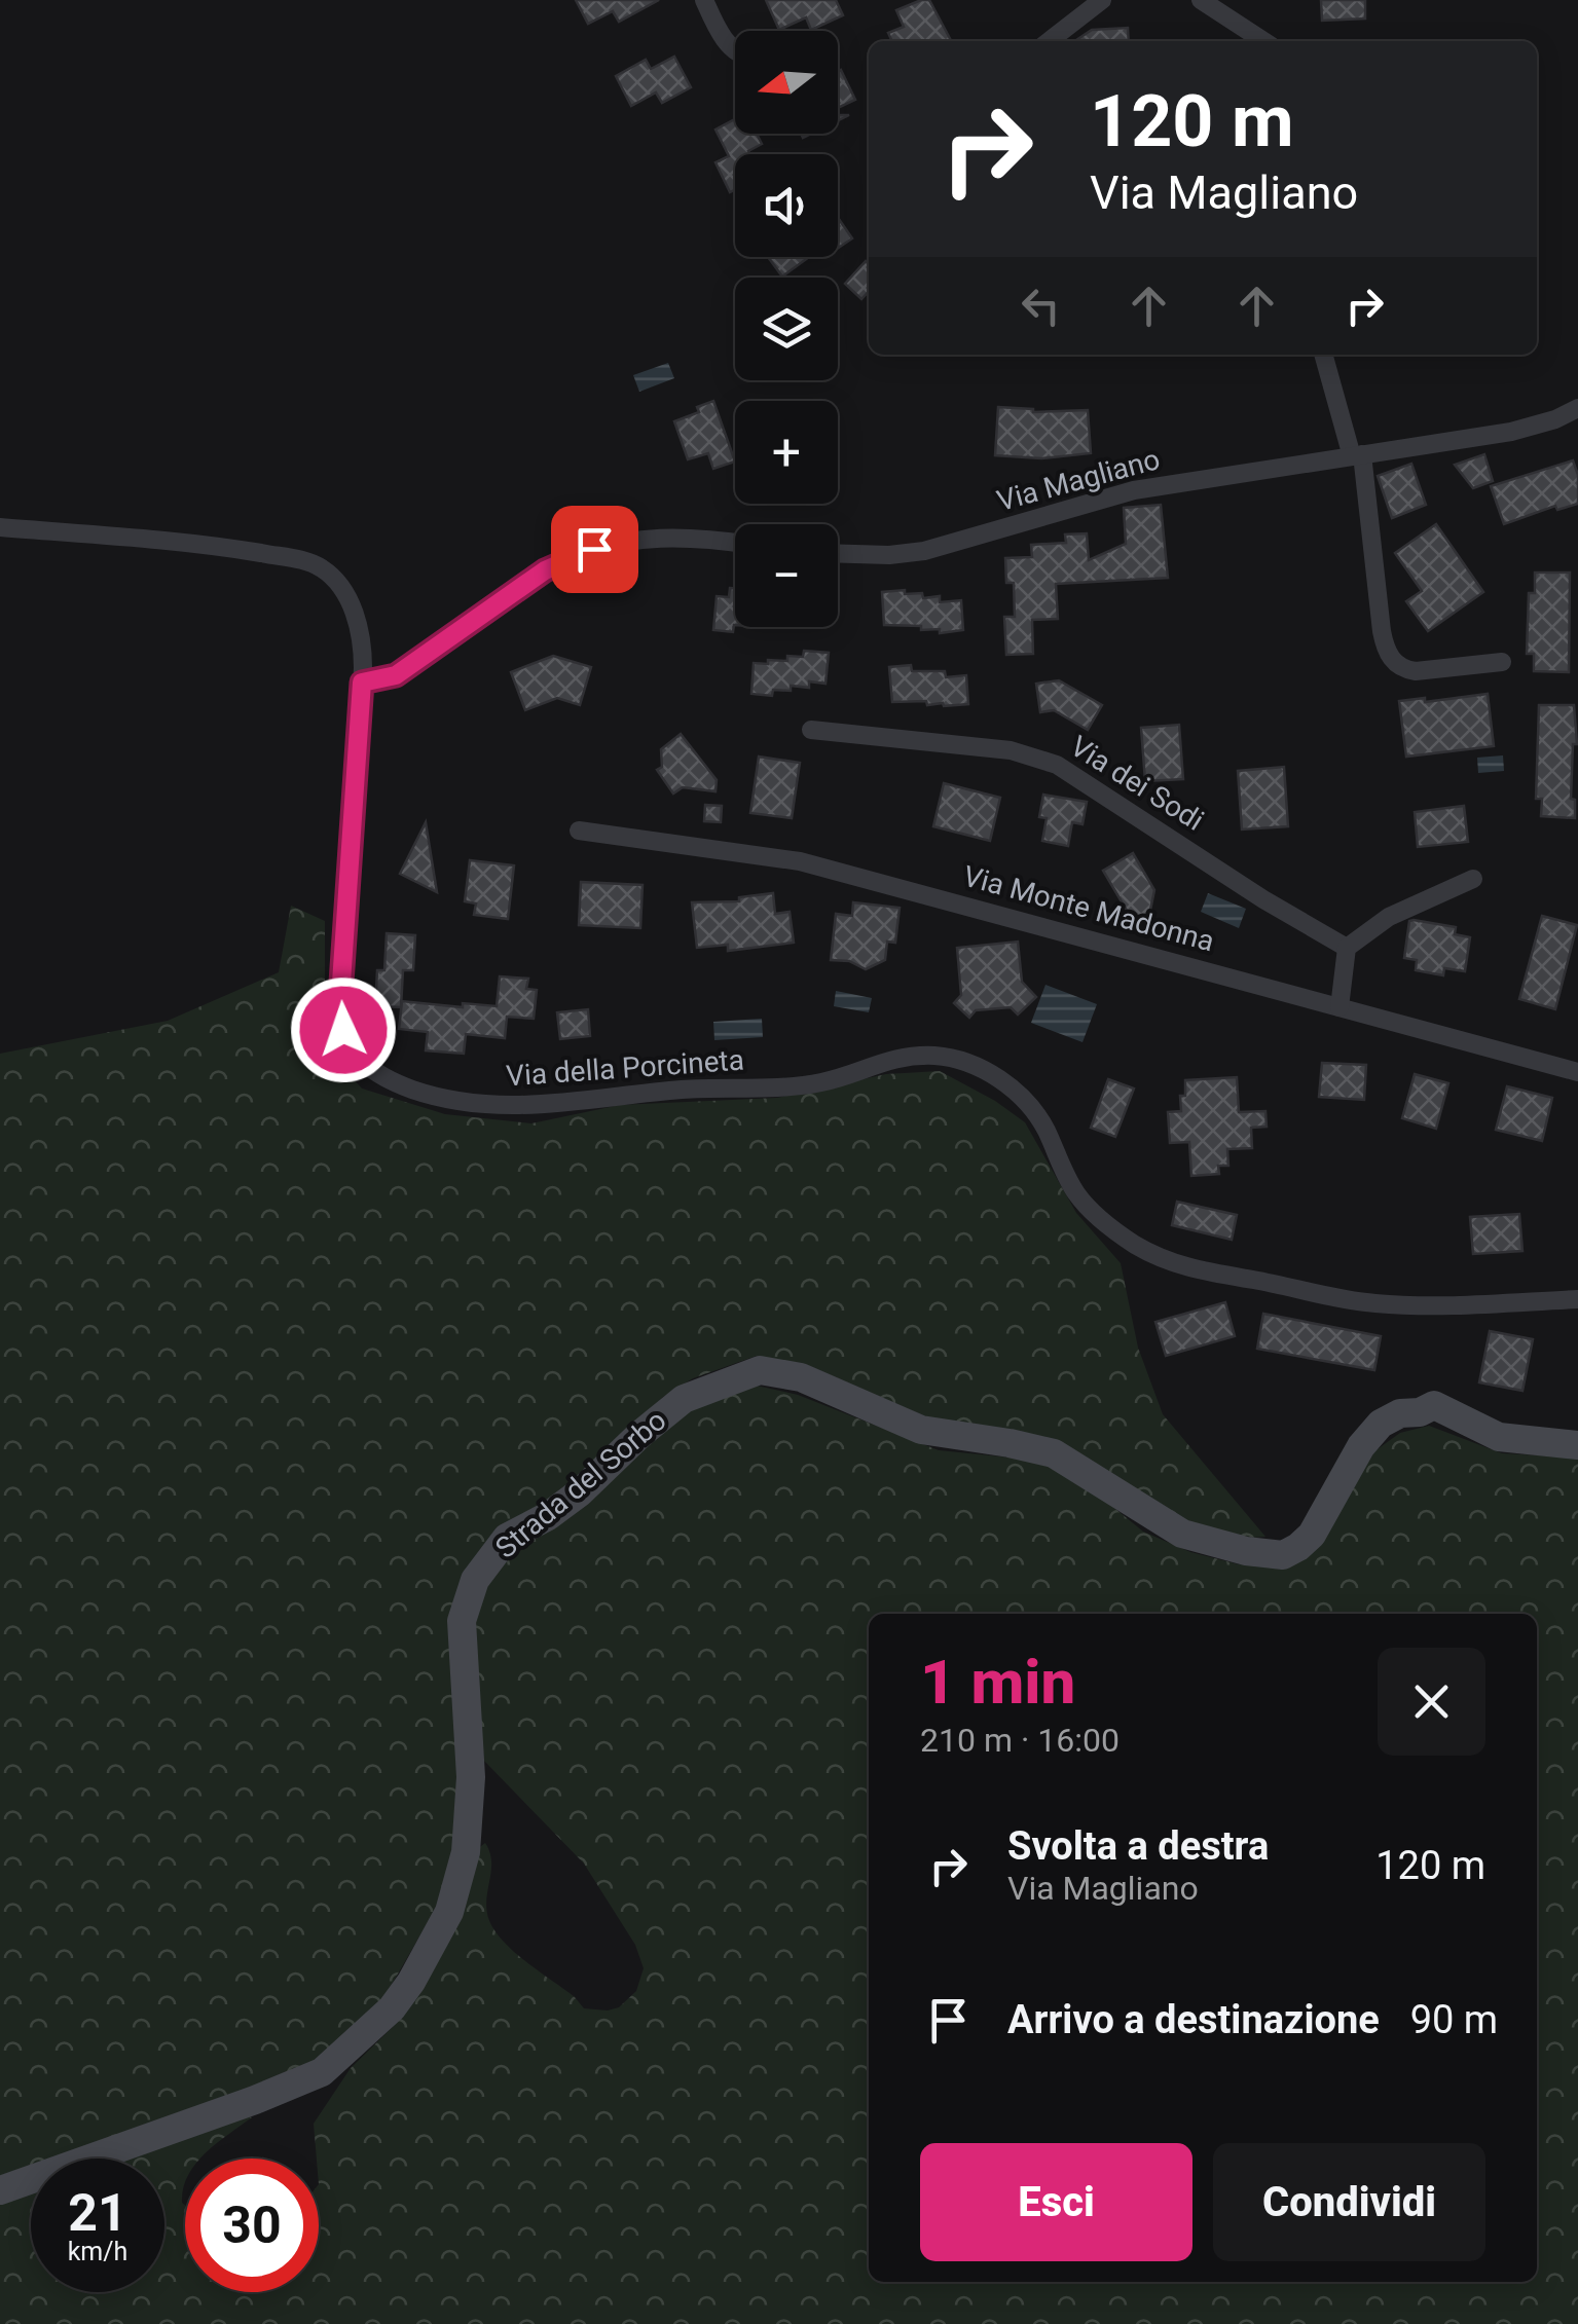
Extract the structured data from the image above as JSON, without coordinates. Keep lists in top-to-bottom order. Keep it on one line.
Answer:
{"streets":{"street":["Via Magliano","Via dei Sodi","Via Monte Madonna","Via della Porcineta","Strada del Sorbo"]},"north":"left","page":{"map_buttons":["+","−"],"turn":["120 m","Via Magliano"],"heading":["1 min","210 m · 16:00"],"list":[{"name":"Svolta a destra","note":"Via Magliano","value":"120 m"},{"name":"Arrivo a destinazione","value":"90 m"}],"buttons":["Esci","Condividi"],"speed":"21 km/h","limit":"30"}}
